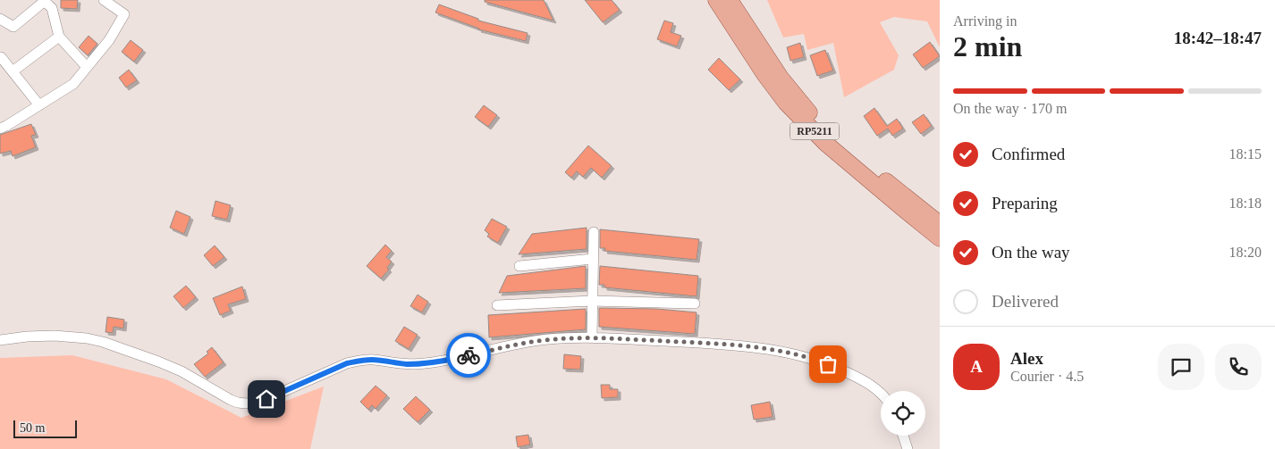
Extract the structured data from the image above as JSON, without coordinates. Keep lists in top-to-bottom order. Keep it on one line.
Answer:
{"streets":{"main road":["RP5211"]},"scale_bar":"50 m","page":{"heading":["2 min","Arriving in","18:42–18:47"],"panel":["Alex","Courier · 4.5"],"bar":"On the way · 170 m","list":[["Confirmed","18:15"],["Preparing","18:18"],["On the way","18:20"],"Delivered"],"round":"A","scale":"50 m"}}
